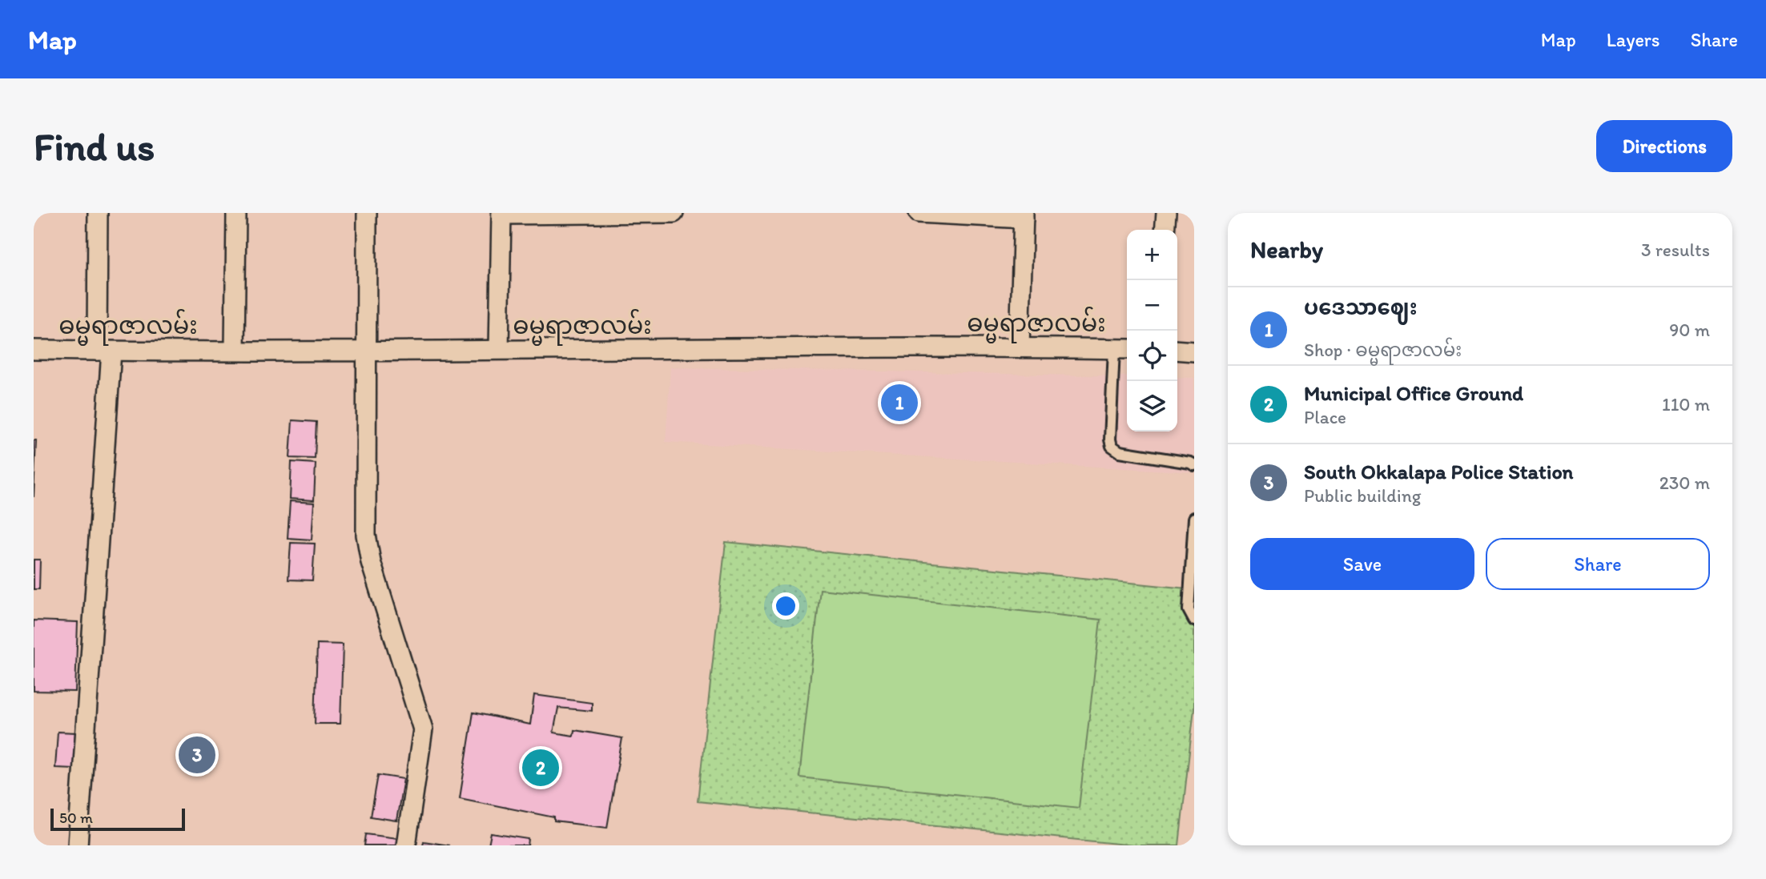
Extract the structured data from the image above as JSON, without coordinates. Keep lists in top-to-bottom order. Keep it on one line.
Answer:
{"streets":{"street":["ဓမ္မရာဇာလမ်း"]},"scale_bar":"50 m","page":{"header":"Map","nav":["Map","Layers","Share"],"buttons":["Directions",["Save","Share"]],"title":"Find us","heading":["Nearby","3 results"],"map_buttons":["+","−"],"list":[{"mark":"1","name":"ပဒေသာဈေး","note":"Shop · ဓမ္မရာဇာလမ်း","value":"90 m"},{"mark":"2","name":"Municipal Office Ground","note":"Place","value":"110 m"},{"mark":"3","name":"South Okkalapa Police Station","note":"Public building","value":"230 m"}],"pins":["1","3","2"],"scale":"50 m"}}
